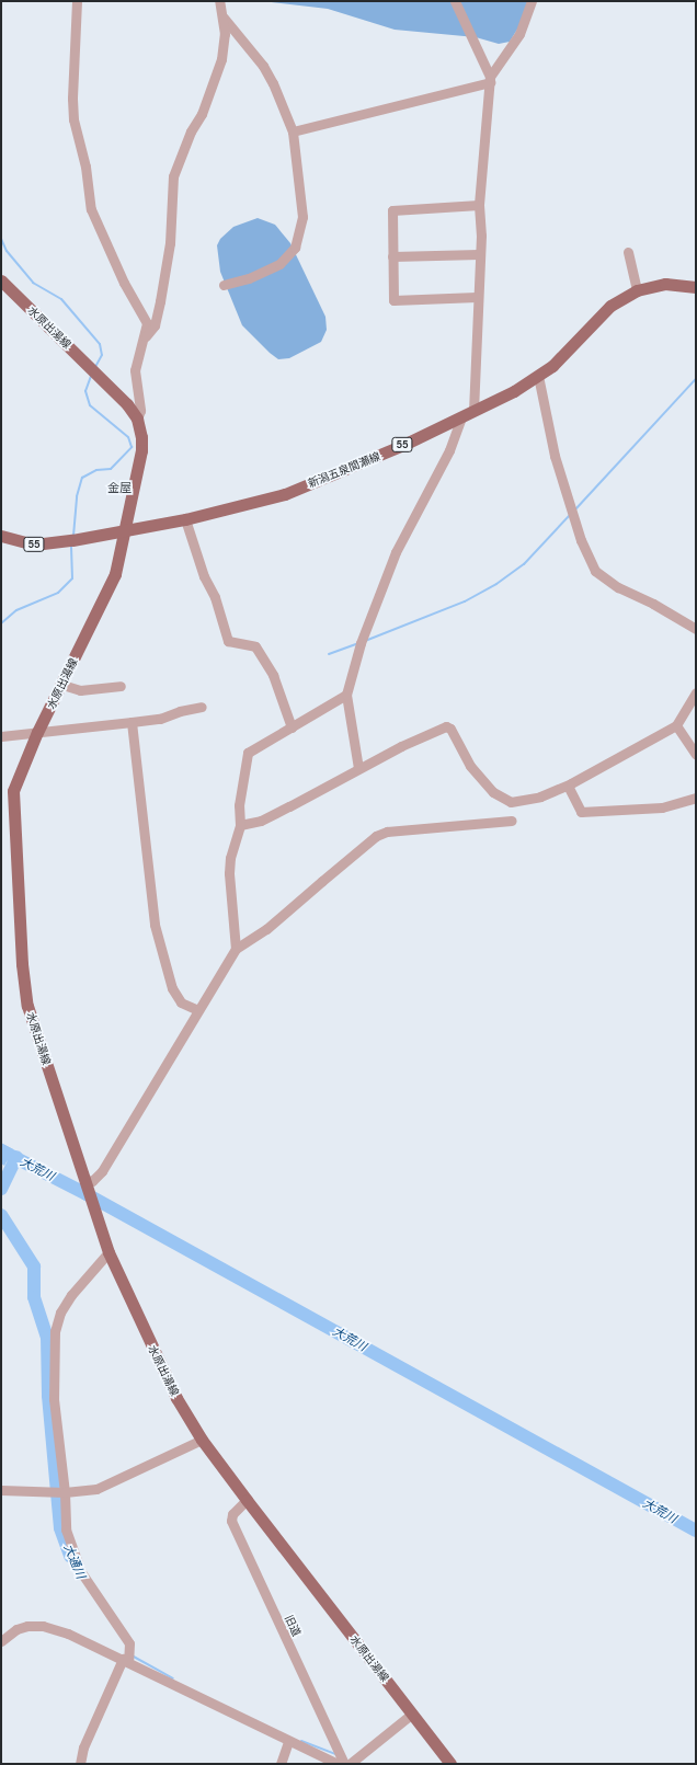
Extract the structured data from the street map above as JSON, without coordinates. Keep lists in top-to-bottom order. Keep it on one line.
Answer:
{"streets":{"main road":["水原出湯線","55","新潟五泉間瀬線"],"street":["旧道"]},"crossings":[["水原出湯線","新潟五泉間瀬線"],["水原出湯線","旧道"]],"districts":["金屋"],"water":["大荒川","大通川"]}
